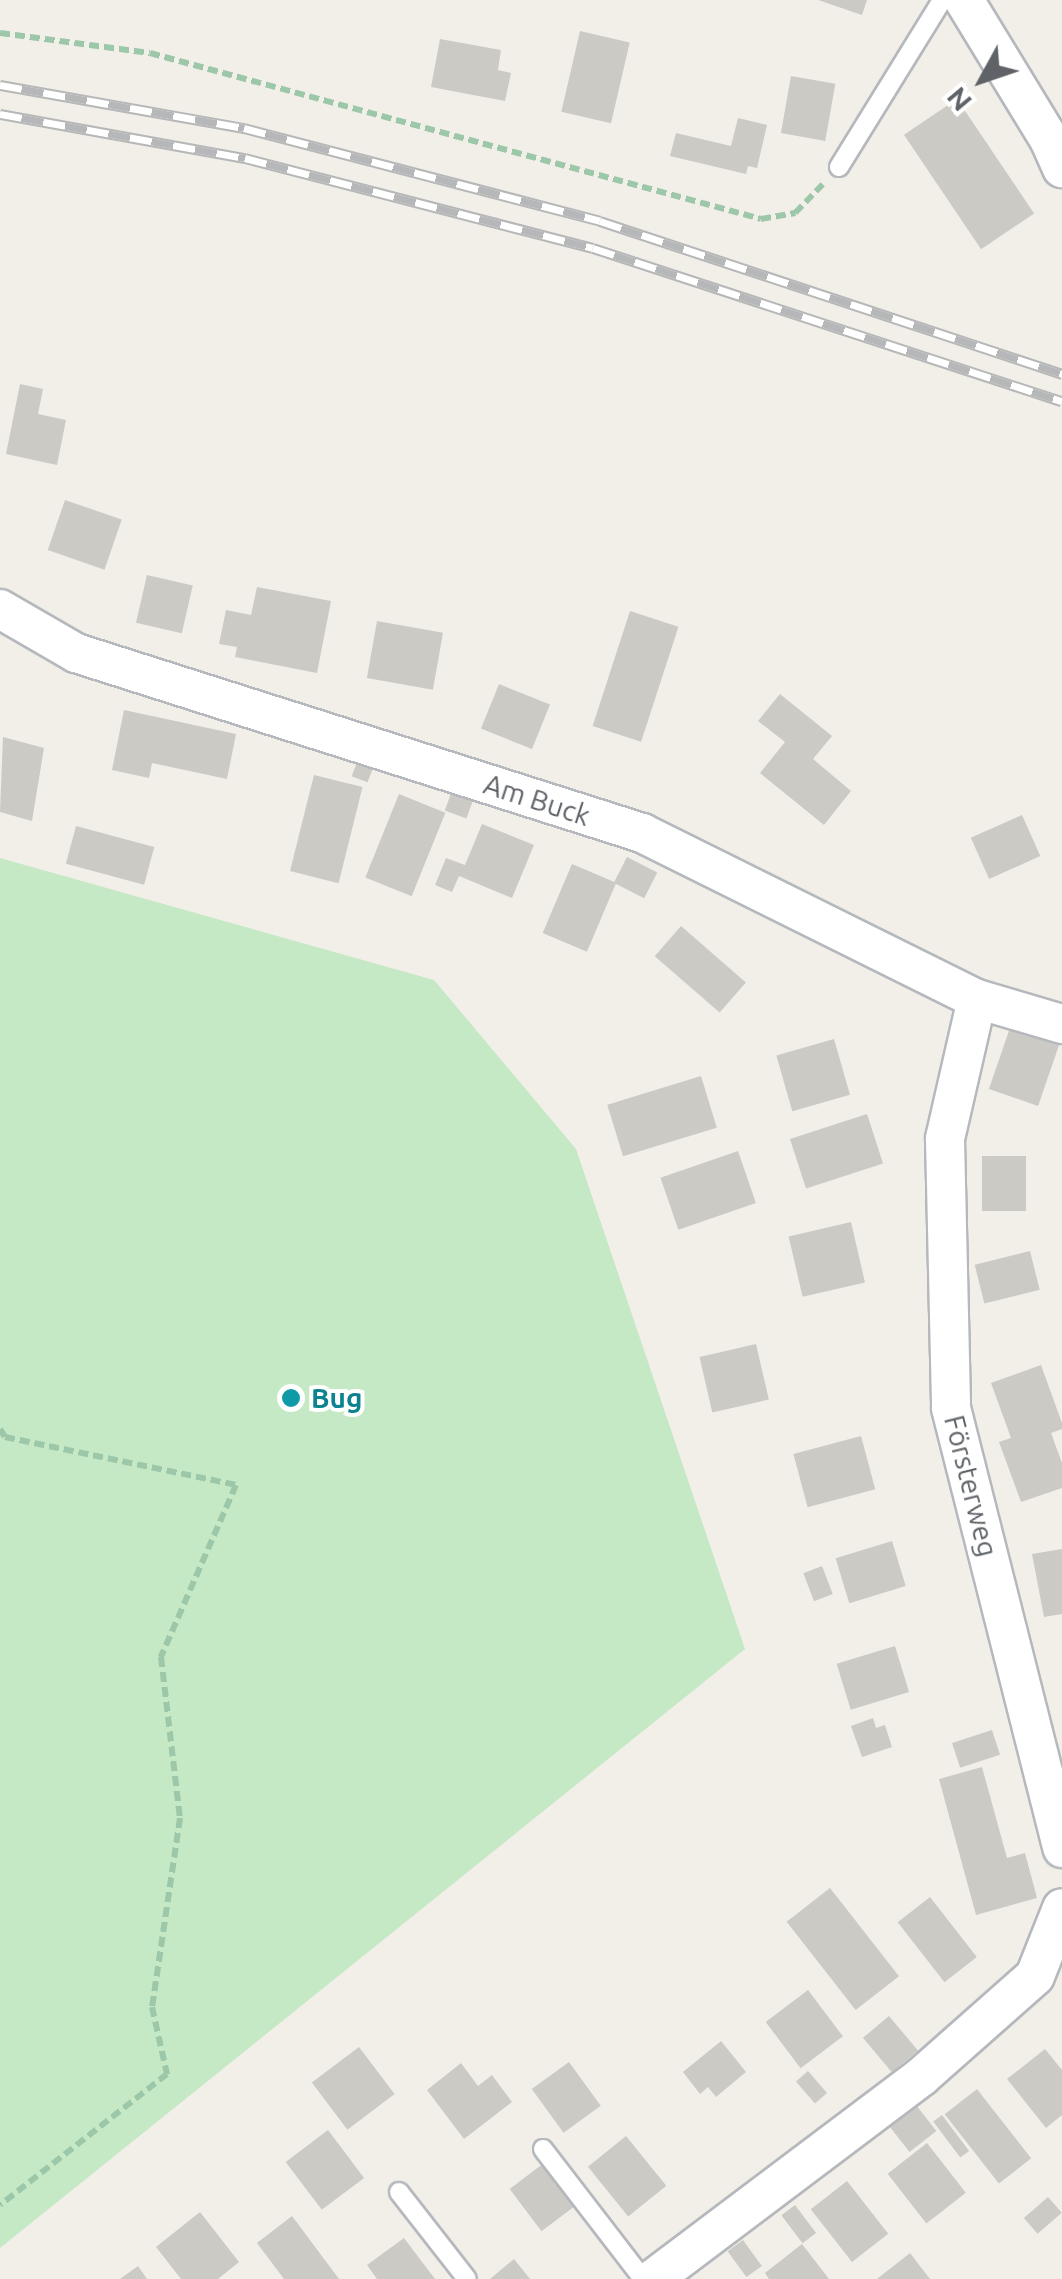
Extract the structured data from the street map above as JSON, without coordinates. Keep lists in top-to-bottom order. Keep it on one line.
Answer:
{"streets":{"street":["Am Buck","Försterweg"]},"crossings":[["Am Buck","Försterweg"]],"places":["Bug"],"north":"bottom left"}
